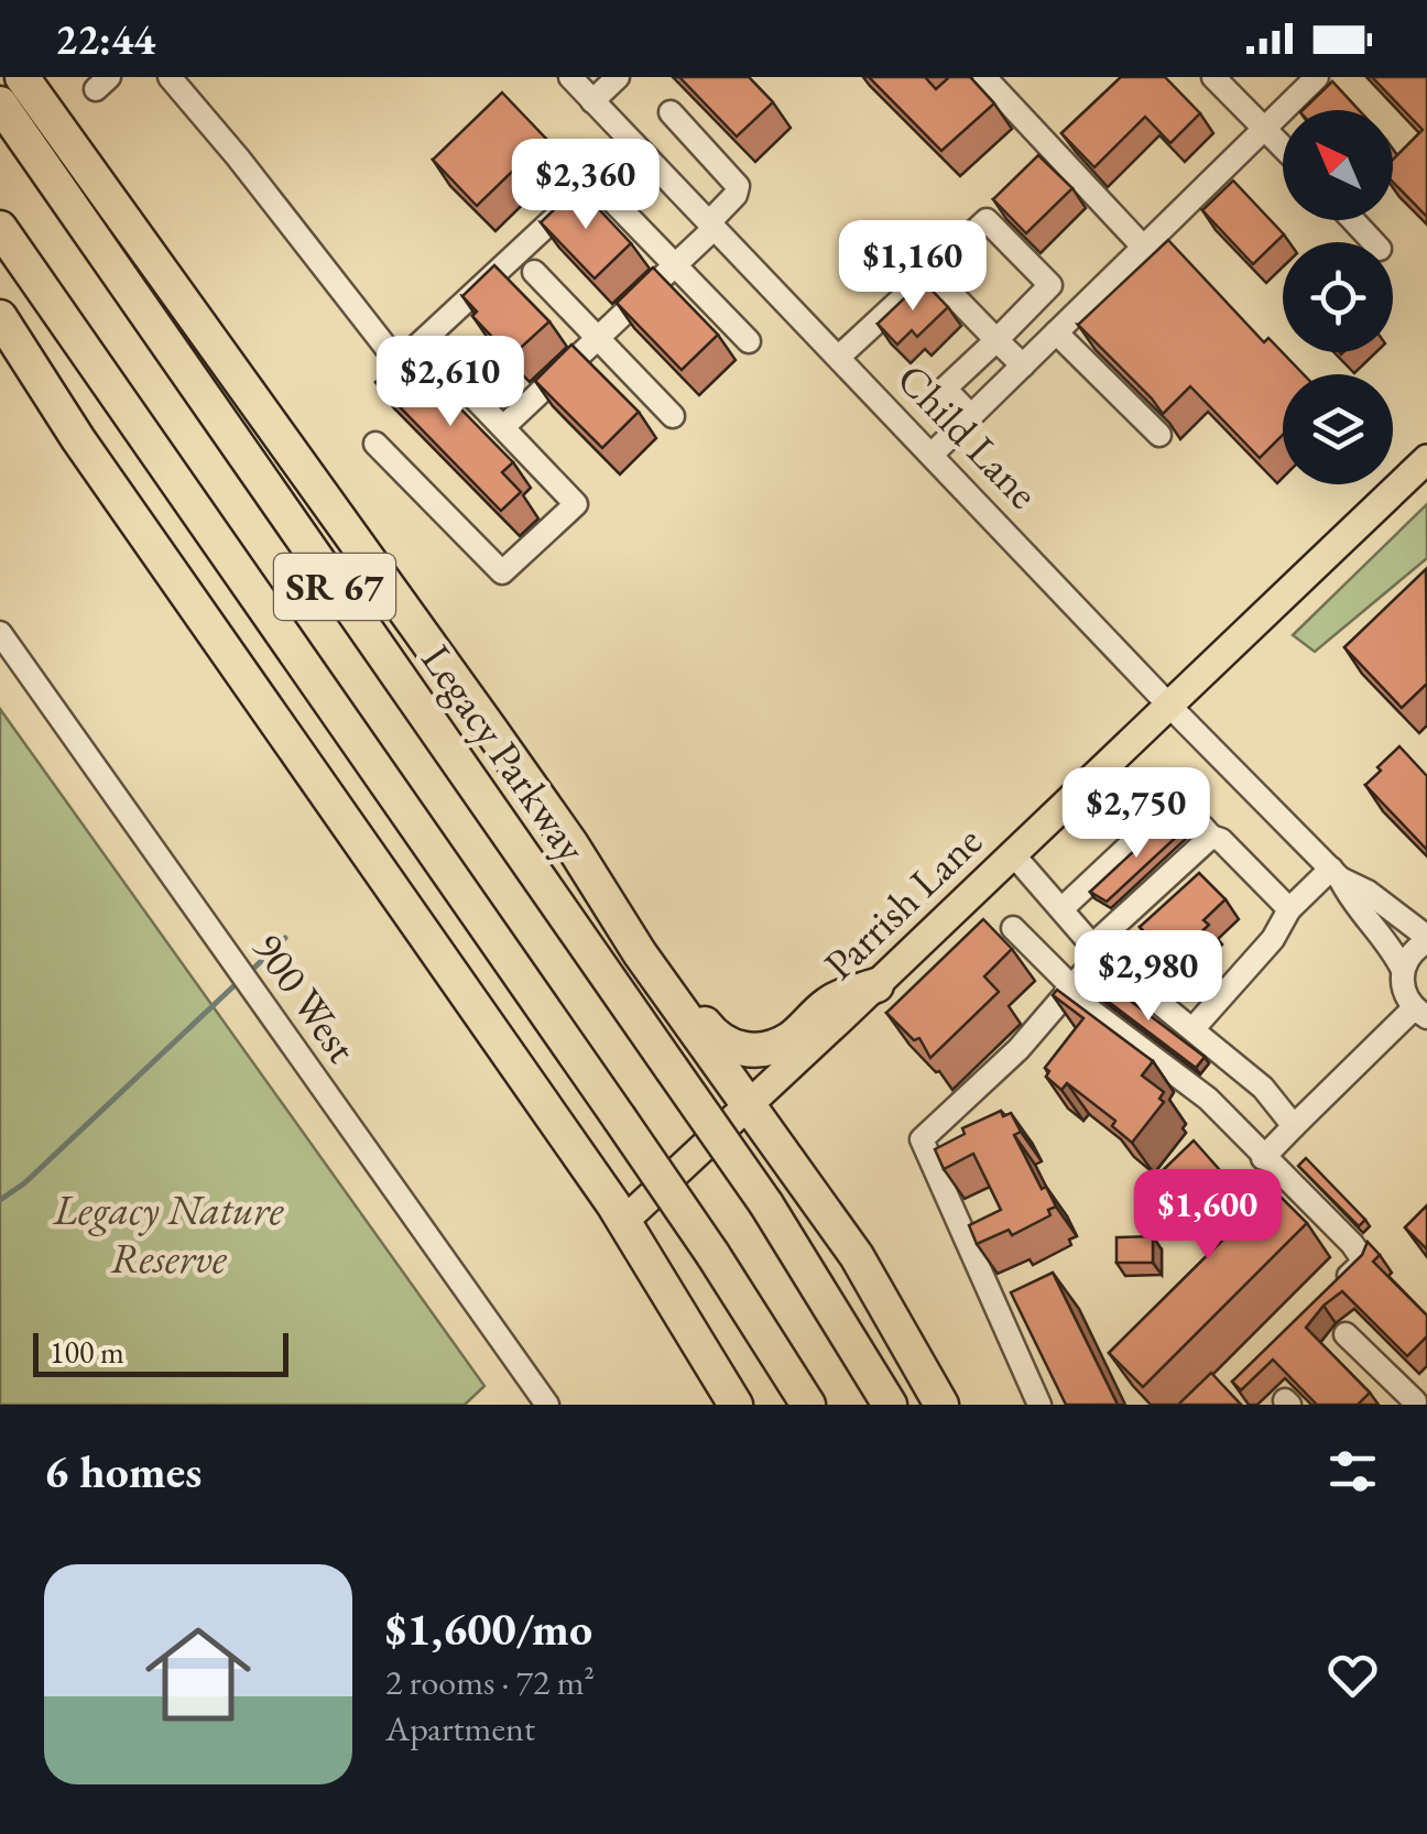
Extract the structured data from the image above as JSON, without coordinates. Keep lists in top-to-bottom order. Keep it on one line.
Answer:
{"streets":{"highway":["SR 67","Legacy Parkway"],"main road":["Parrish Lane"],"street":["Child Lane","900 West"]},"crossings":[["Child Lane","Parrish Lane"]],"parks":["Legacy Nature Reserve"],"scale_bar":"100 m","north":"top left","page":{"status":"22:44","price":["$2,360","$1,160","$2,610","$2,750","$2,980","$1,600"],"scale":"100 m","heading":"6 homes","list":[{"name":"$1,600/mo","note":"2 rooms · 72 m² · Apartment"}]}}
